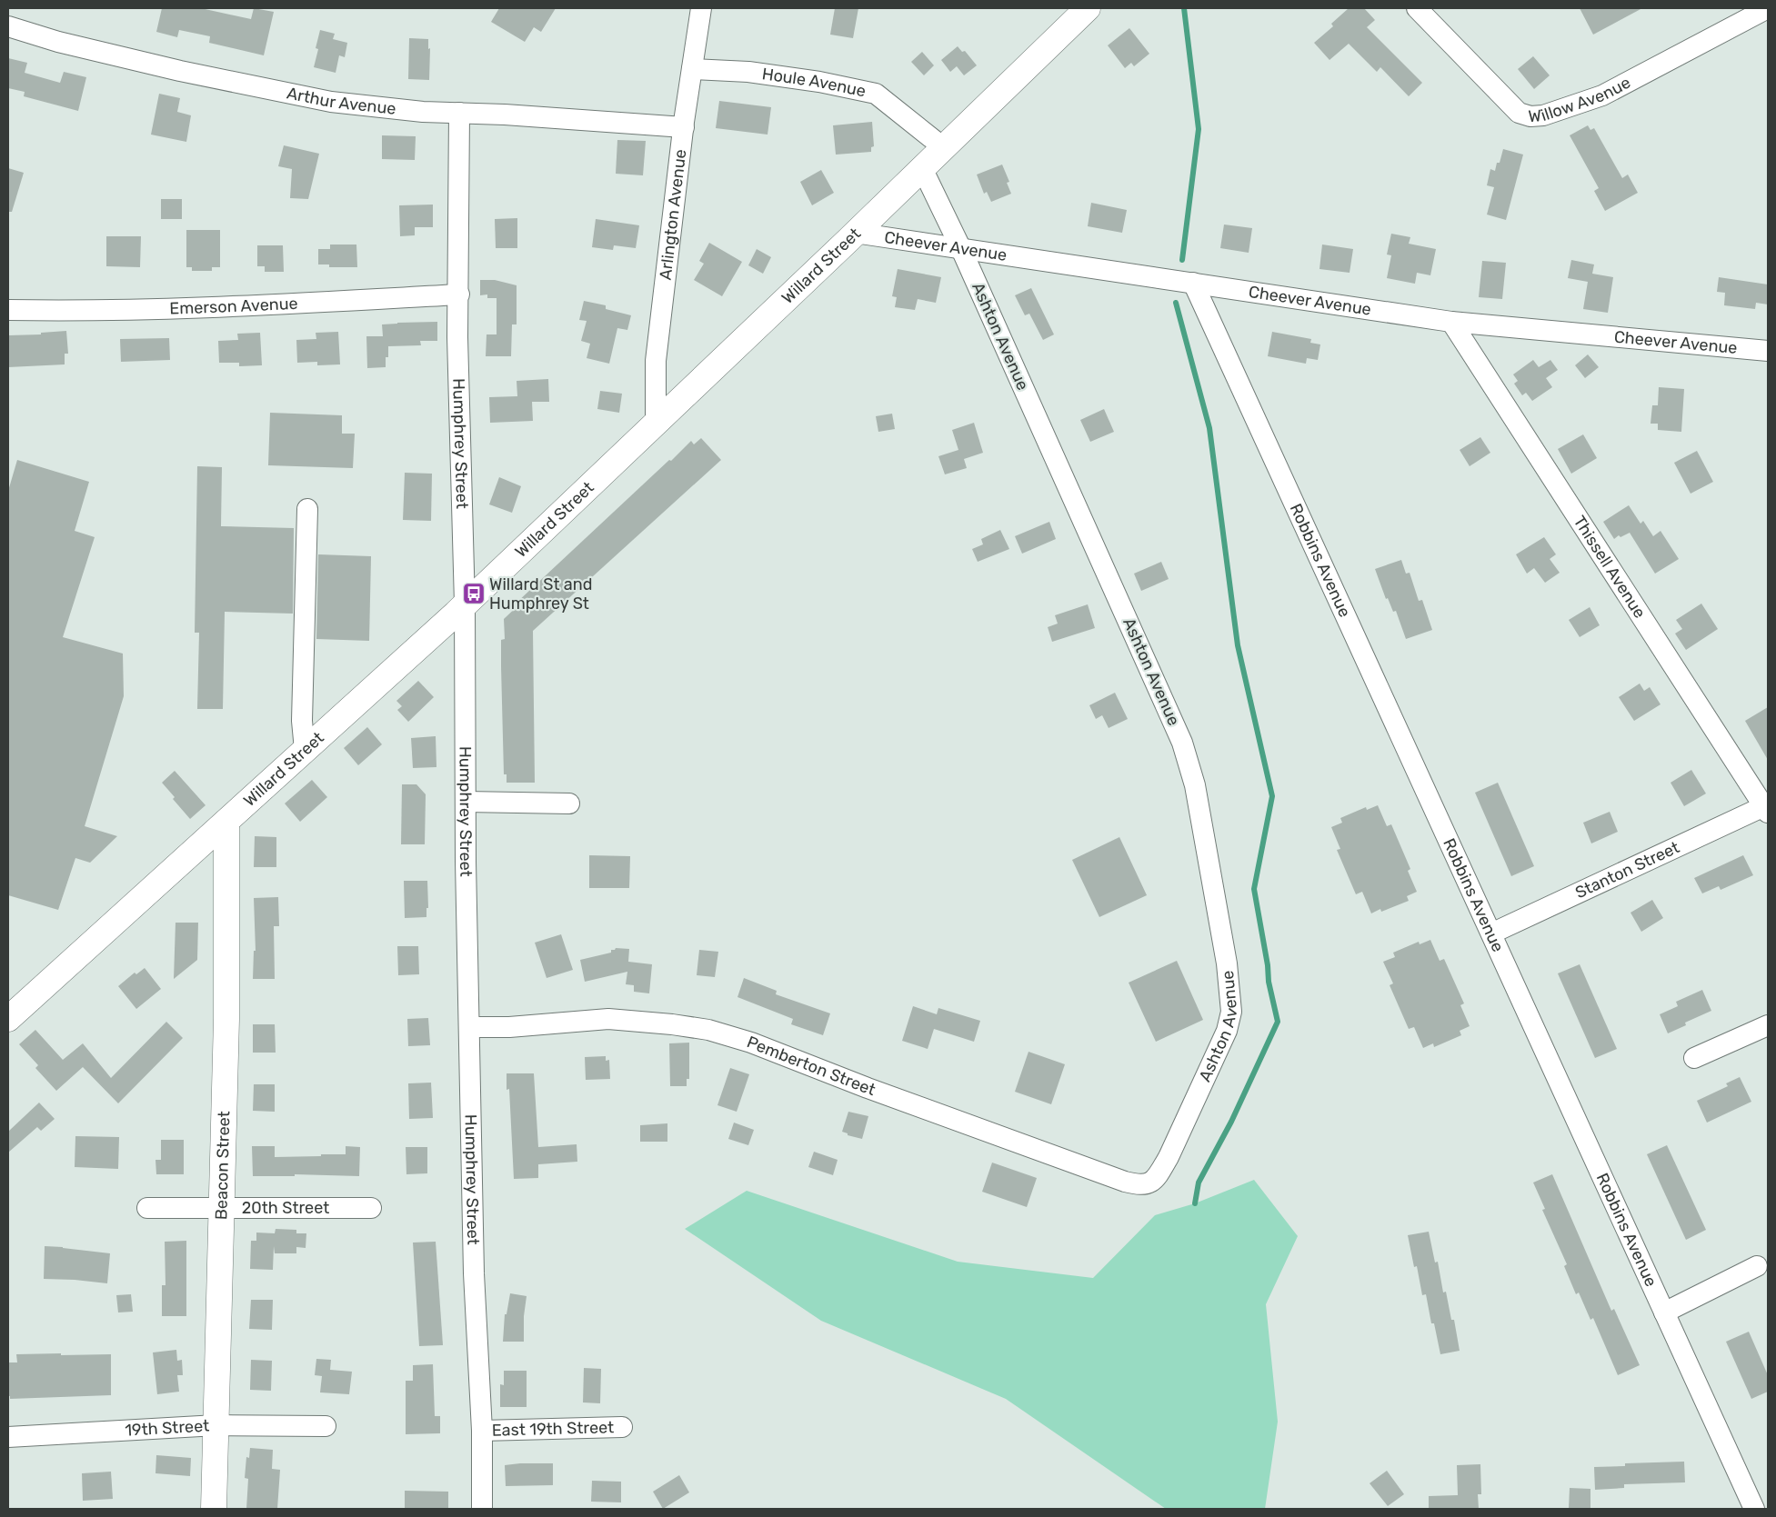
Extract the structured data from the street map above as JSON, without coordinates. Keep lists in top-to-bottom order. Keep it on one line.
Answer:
{"streets":{"main road":["Willard Street","Beacon Street"],"street":["Houle Avenue","Willow Avenue","Arthur Avenue","Arlington Avenue","Cheever Avenue","Emerson Avenue","Ashton Avenue","Humphrey Street","Robbins Avenue","Thissell Avenue","Stanton Street","Pemberton Street","20th Street","19th Street","East 19th Street"]},"crossings":[["Houle Avenue","Arlington Avenue"],["Houle Avenue","Willard Street"],["Arthur Avenue","Arlington Avenue"],["Arthur Avenue","Humphrey Street"],["Arlington Avenue","Willard Street"],["Cheever Avenue","Willard Street"],["Cheever Avenue","Ashton Avenue"],["Cheever Avenue","Robbins Avenue"],["Cheever Avenue","Thissell Avenue"],["Willard Street","Ashton Avenue"],["Willard Street","Humphrey Street"],["Willard Street","Beacon Street"],["Emerson Avenue","Humphrey Street"],["Ashton Avenue","Pemberton Street"],["Humphrey Street","Pemberton Street"],["Humphrey Street","East 19th Street"],["Robbins Avenue","Stanton Street"],["Thissell Avenue","Stanton Street"],["Beacon Street","20th Street"],["Beacon Street","19th Street"]],"places":{"bus stop":["Willard St and Humphrey St"]}}
